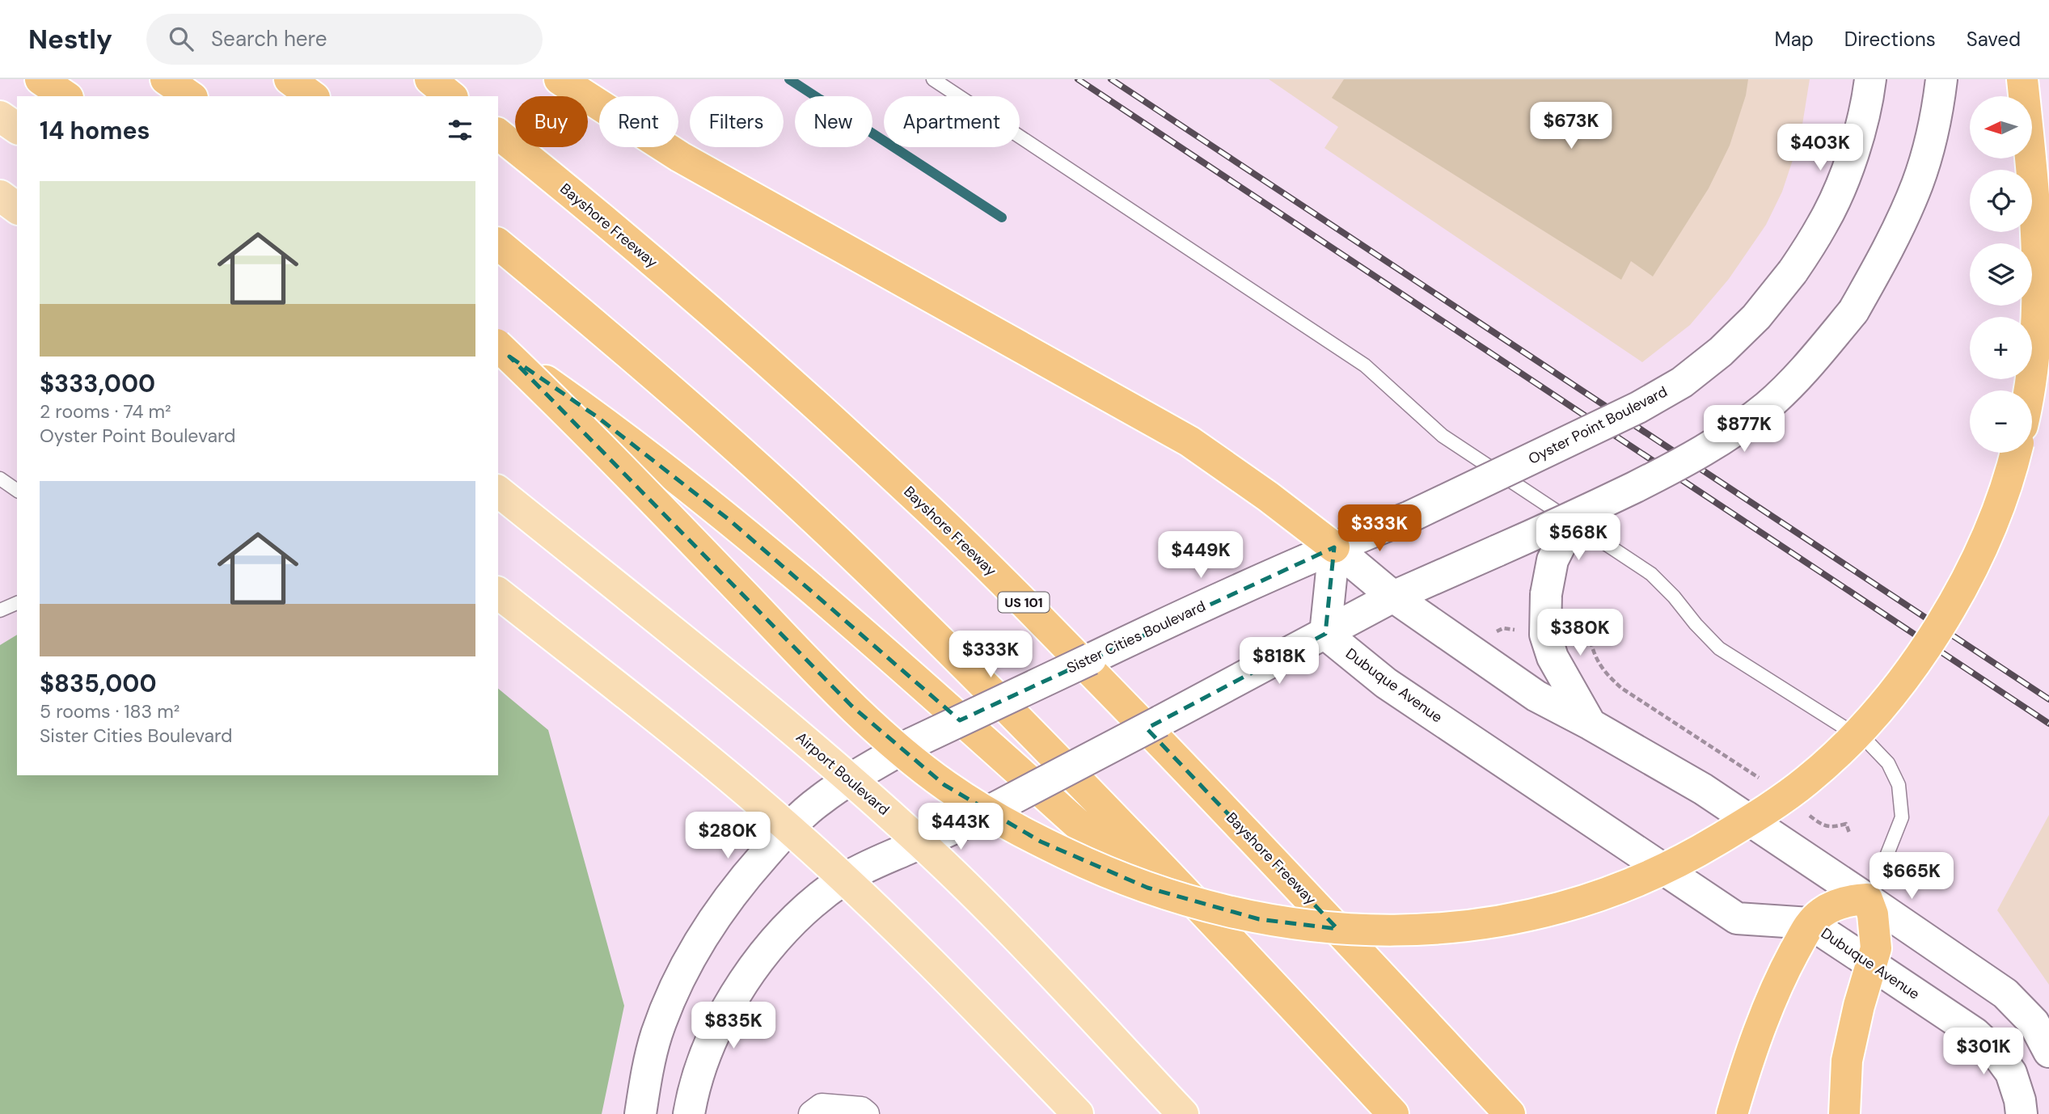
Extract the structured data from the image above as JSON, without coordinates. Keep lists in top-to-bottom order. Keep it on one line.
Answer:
{"streets":{"highway":["Bayshore Freeway","US 101"],"main road":["Oyster Point Boulevard","Sister Cities Boulevard","Dubuque Avenue","Airport Boulevard"]},"crossings":[["Oyster Point Boulevard","Sister Cities Boulevard"],["Sister Cities Boulevard","Airport Boulevard"]],"north":"left","page":{"header":"Nestly","search":"Search here","nav":["Map","Directions","Saved"],"map_buttons":["+","−"],"chip":["Buy","Rent","Filters","New","Apartment"],"heading":"14 homes","price":["$673K","$403K","$877K","$333K","$568K","$449K","$380K","$333K","$818K","$443K","$280K","$665K","$835K","$301K"],"list":[{"name":"$333,000","note":"2 rooms · 74 m² · Oyster Point Boulevard"},{"name":"$835,000","note":"5 rooms · 183 m² · Sister Cities Boulevard"}]}}
